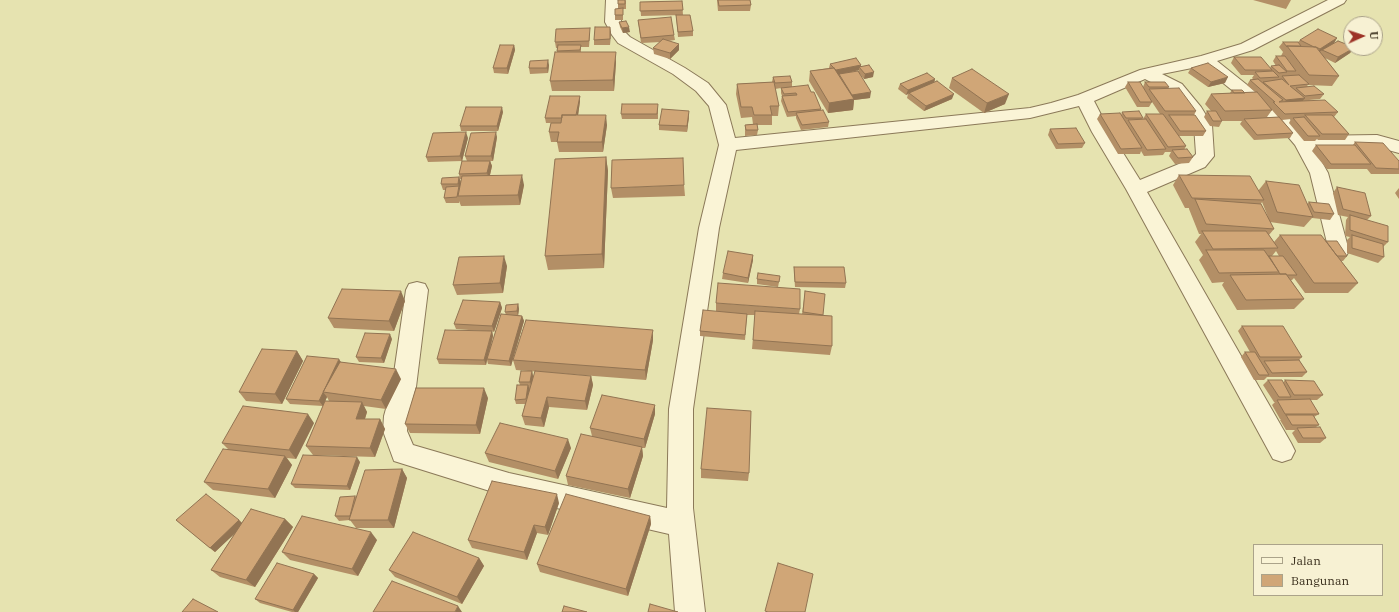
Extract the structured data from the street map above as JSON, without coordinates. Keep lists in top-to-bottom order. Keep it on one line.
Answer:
{"legend":["Jalan","Bangunan"],"north":"right"}
